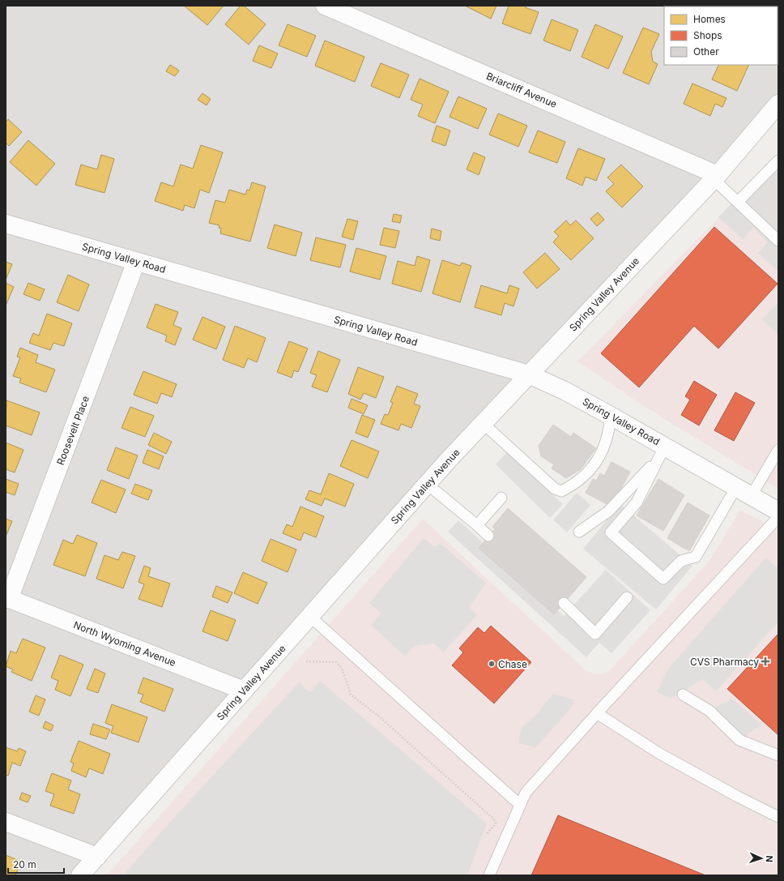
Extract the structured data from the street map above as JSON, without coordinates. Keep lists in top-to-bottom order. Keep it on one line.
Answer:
{"streets":{"street":["Briarcliff Avenue","Spring Valley Road","Spring Valley Avenue","Roosevelt Place","North Wyoming Avenue"]},"crossings":[["Briarcliff Avenue","Spring Valley Avenue"],["Spring Valley Road","Spring Valley Avenue"],["Spring Valley Road","Roosevelt Place"],["Spring Valley Avenue","North Wyoming Avenue"],["Roosevelt Place","North Wyoming Avenue"]],"places":{"health":["CVS Pharmacy"],"other":["Chase"]},"legend":["Homes","Shops","Other"],"scale_bar":"20 m","north":"right"}
